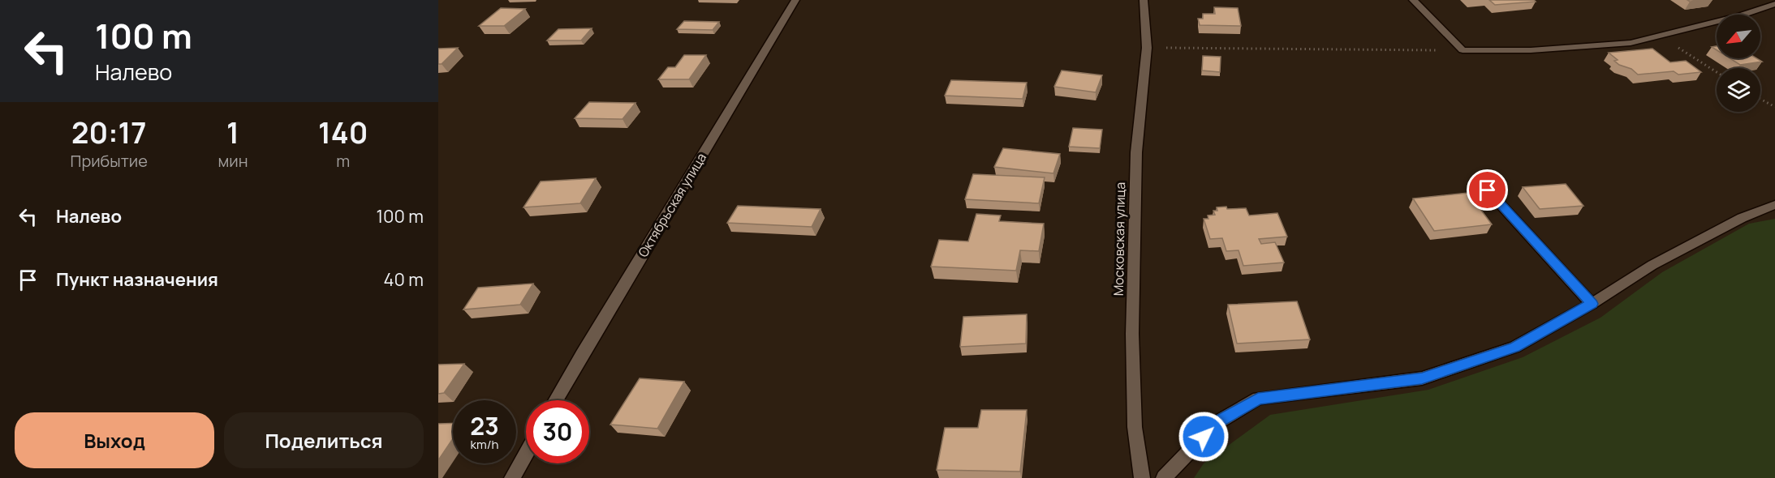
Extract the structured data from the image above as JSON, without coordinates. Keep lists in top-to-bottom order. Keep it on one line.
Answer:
{"streets":{"street":["Октябрьская улица","Московская улица"]},"north":"bottom left","page":{"turn":["100 m","Налево"],"eta":["20:17","Прибытие","1","мин","140","m"],"list":[{"name":"Налево","value":"100 m"},{"name":"Пункт назначения","value":"40 m"}],"speed":"23 km/h","limit":"30","buttons":["Выход","Поделиться"]}}
